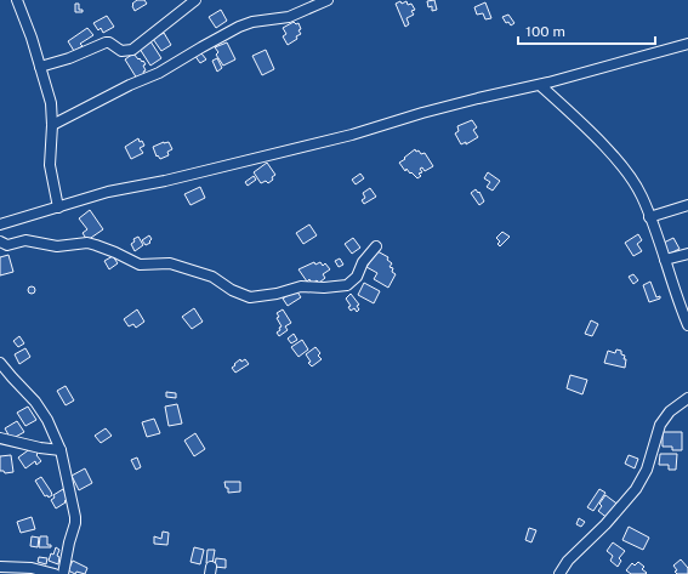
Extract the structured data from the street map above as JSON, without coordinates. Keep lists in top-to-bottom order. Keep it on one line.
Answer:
{"scale_bar":"100 m"}
